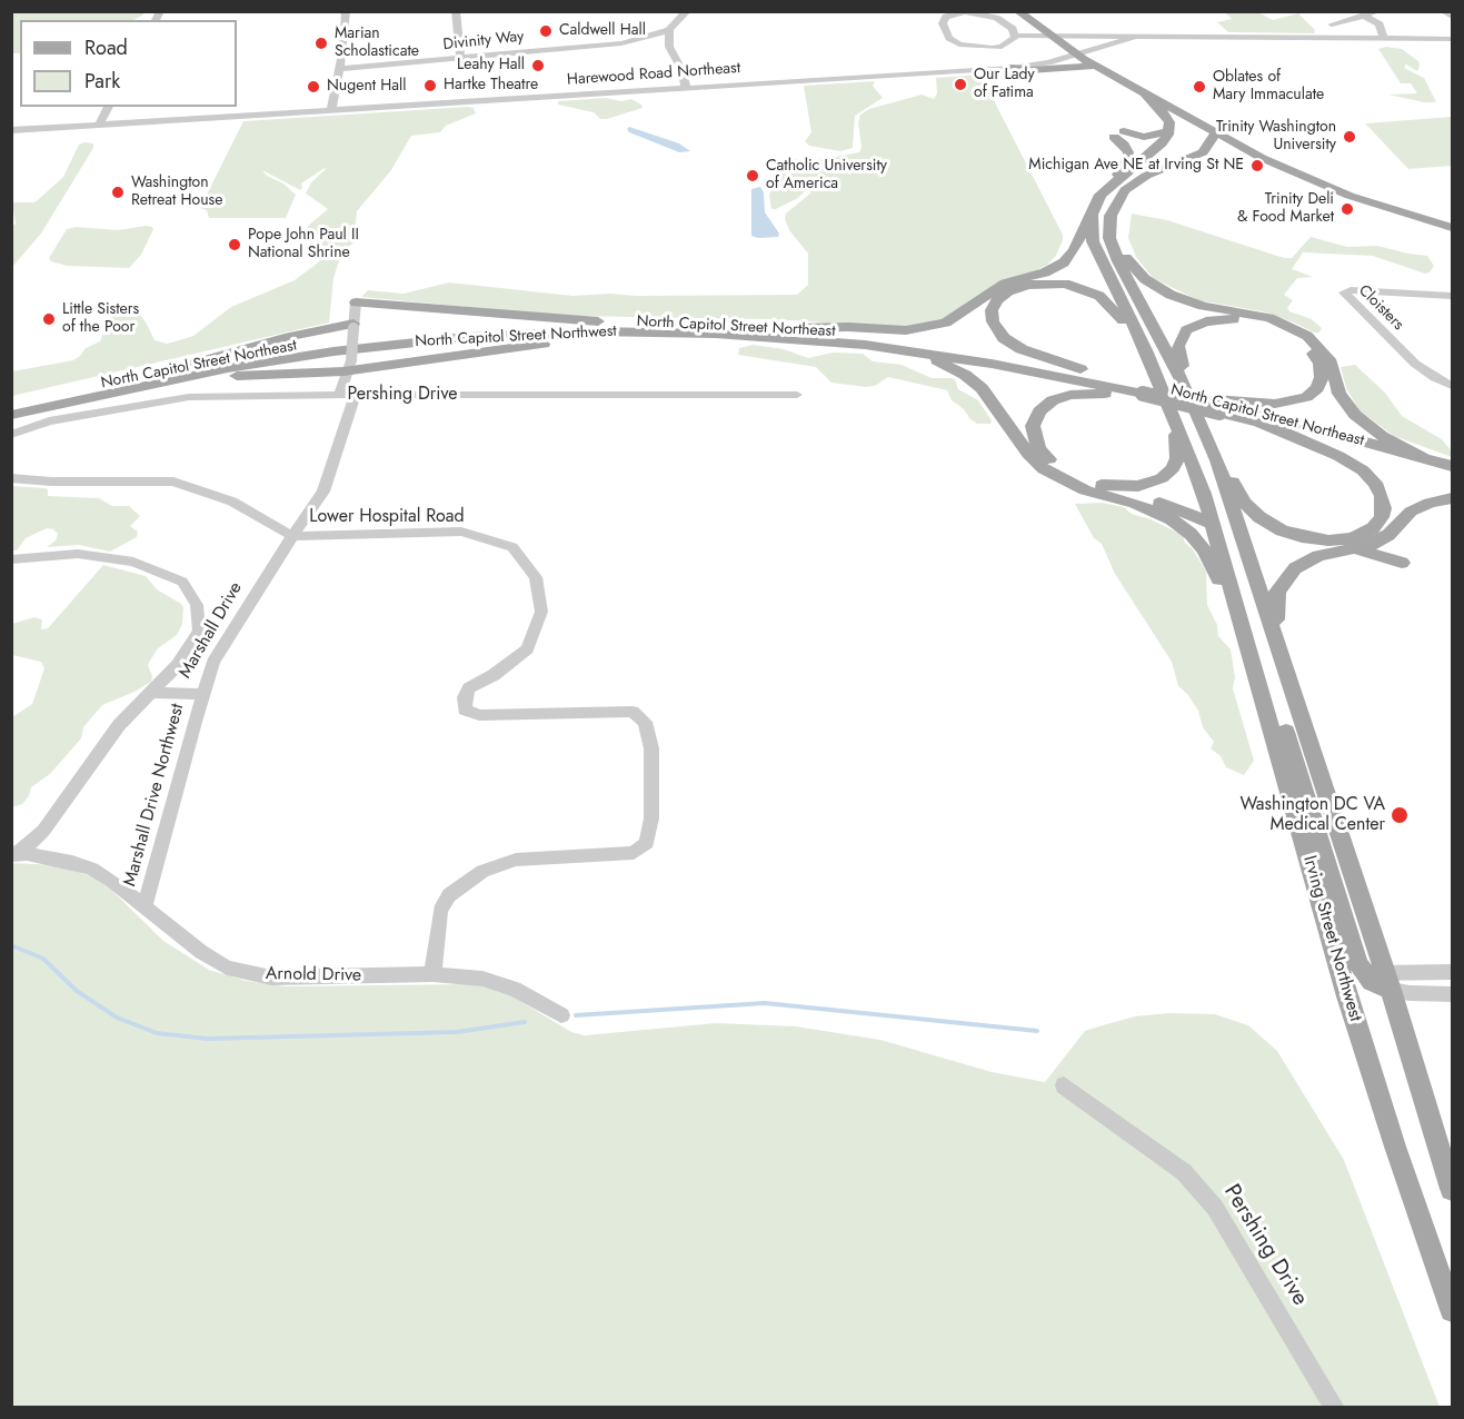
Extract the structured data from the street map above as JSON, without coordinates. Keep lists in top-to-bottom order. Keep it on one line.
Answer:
{"streets":{"main road":["North Capitol Street Northeast","North Capitol Street Northwest","Irving Street Northwest"],"street":["Divinity Way","Harewood Road Northeast","Cloisters","Pershing Drive","Lower Hospital Road","Marshall Drive","Marshall Drive Northwest","Arnold Drive"]},"crossings":[["North Capitol Street Northeast","North Capitol Street Northwest"],["North Capitol Street Northeast","Irving Street Northwest"],["North Capitol Street Northwest","Irving Street Northwest"],["Pershing Drive","Marshall Drive"],["Lower Hospital Road","Marshall Drive"],["Lower Hospital Road","Arnold Drive"],["Marshall Drive","Marshall Drive Northwest"],["Marshall Drive Northwest","Arnold Drive"]],"places":["Caldwell Hall","Marian Scholasticate","Leahy Hall","Our Lady of Fatima","Hartke Theatre","Nugent Hall","Oblates of Mary Immaculate","Trinity Washington University","Michigan Ave NE at Irving St NE","Catholic University of America","Washington Retreat House","Trinity Deli & Food Market","Pope John Paul II National Shrine","Little Sisters of the Poor","Washington DC VA Medical Center"],"legend":["Road","Park"]}
